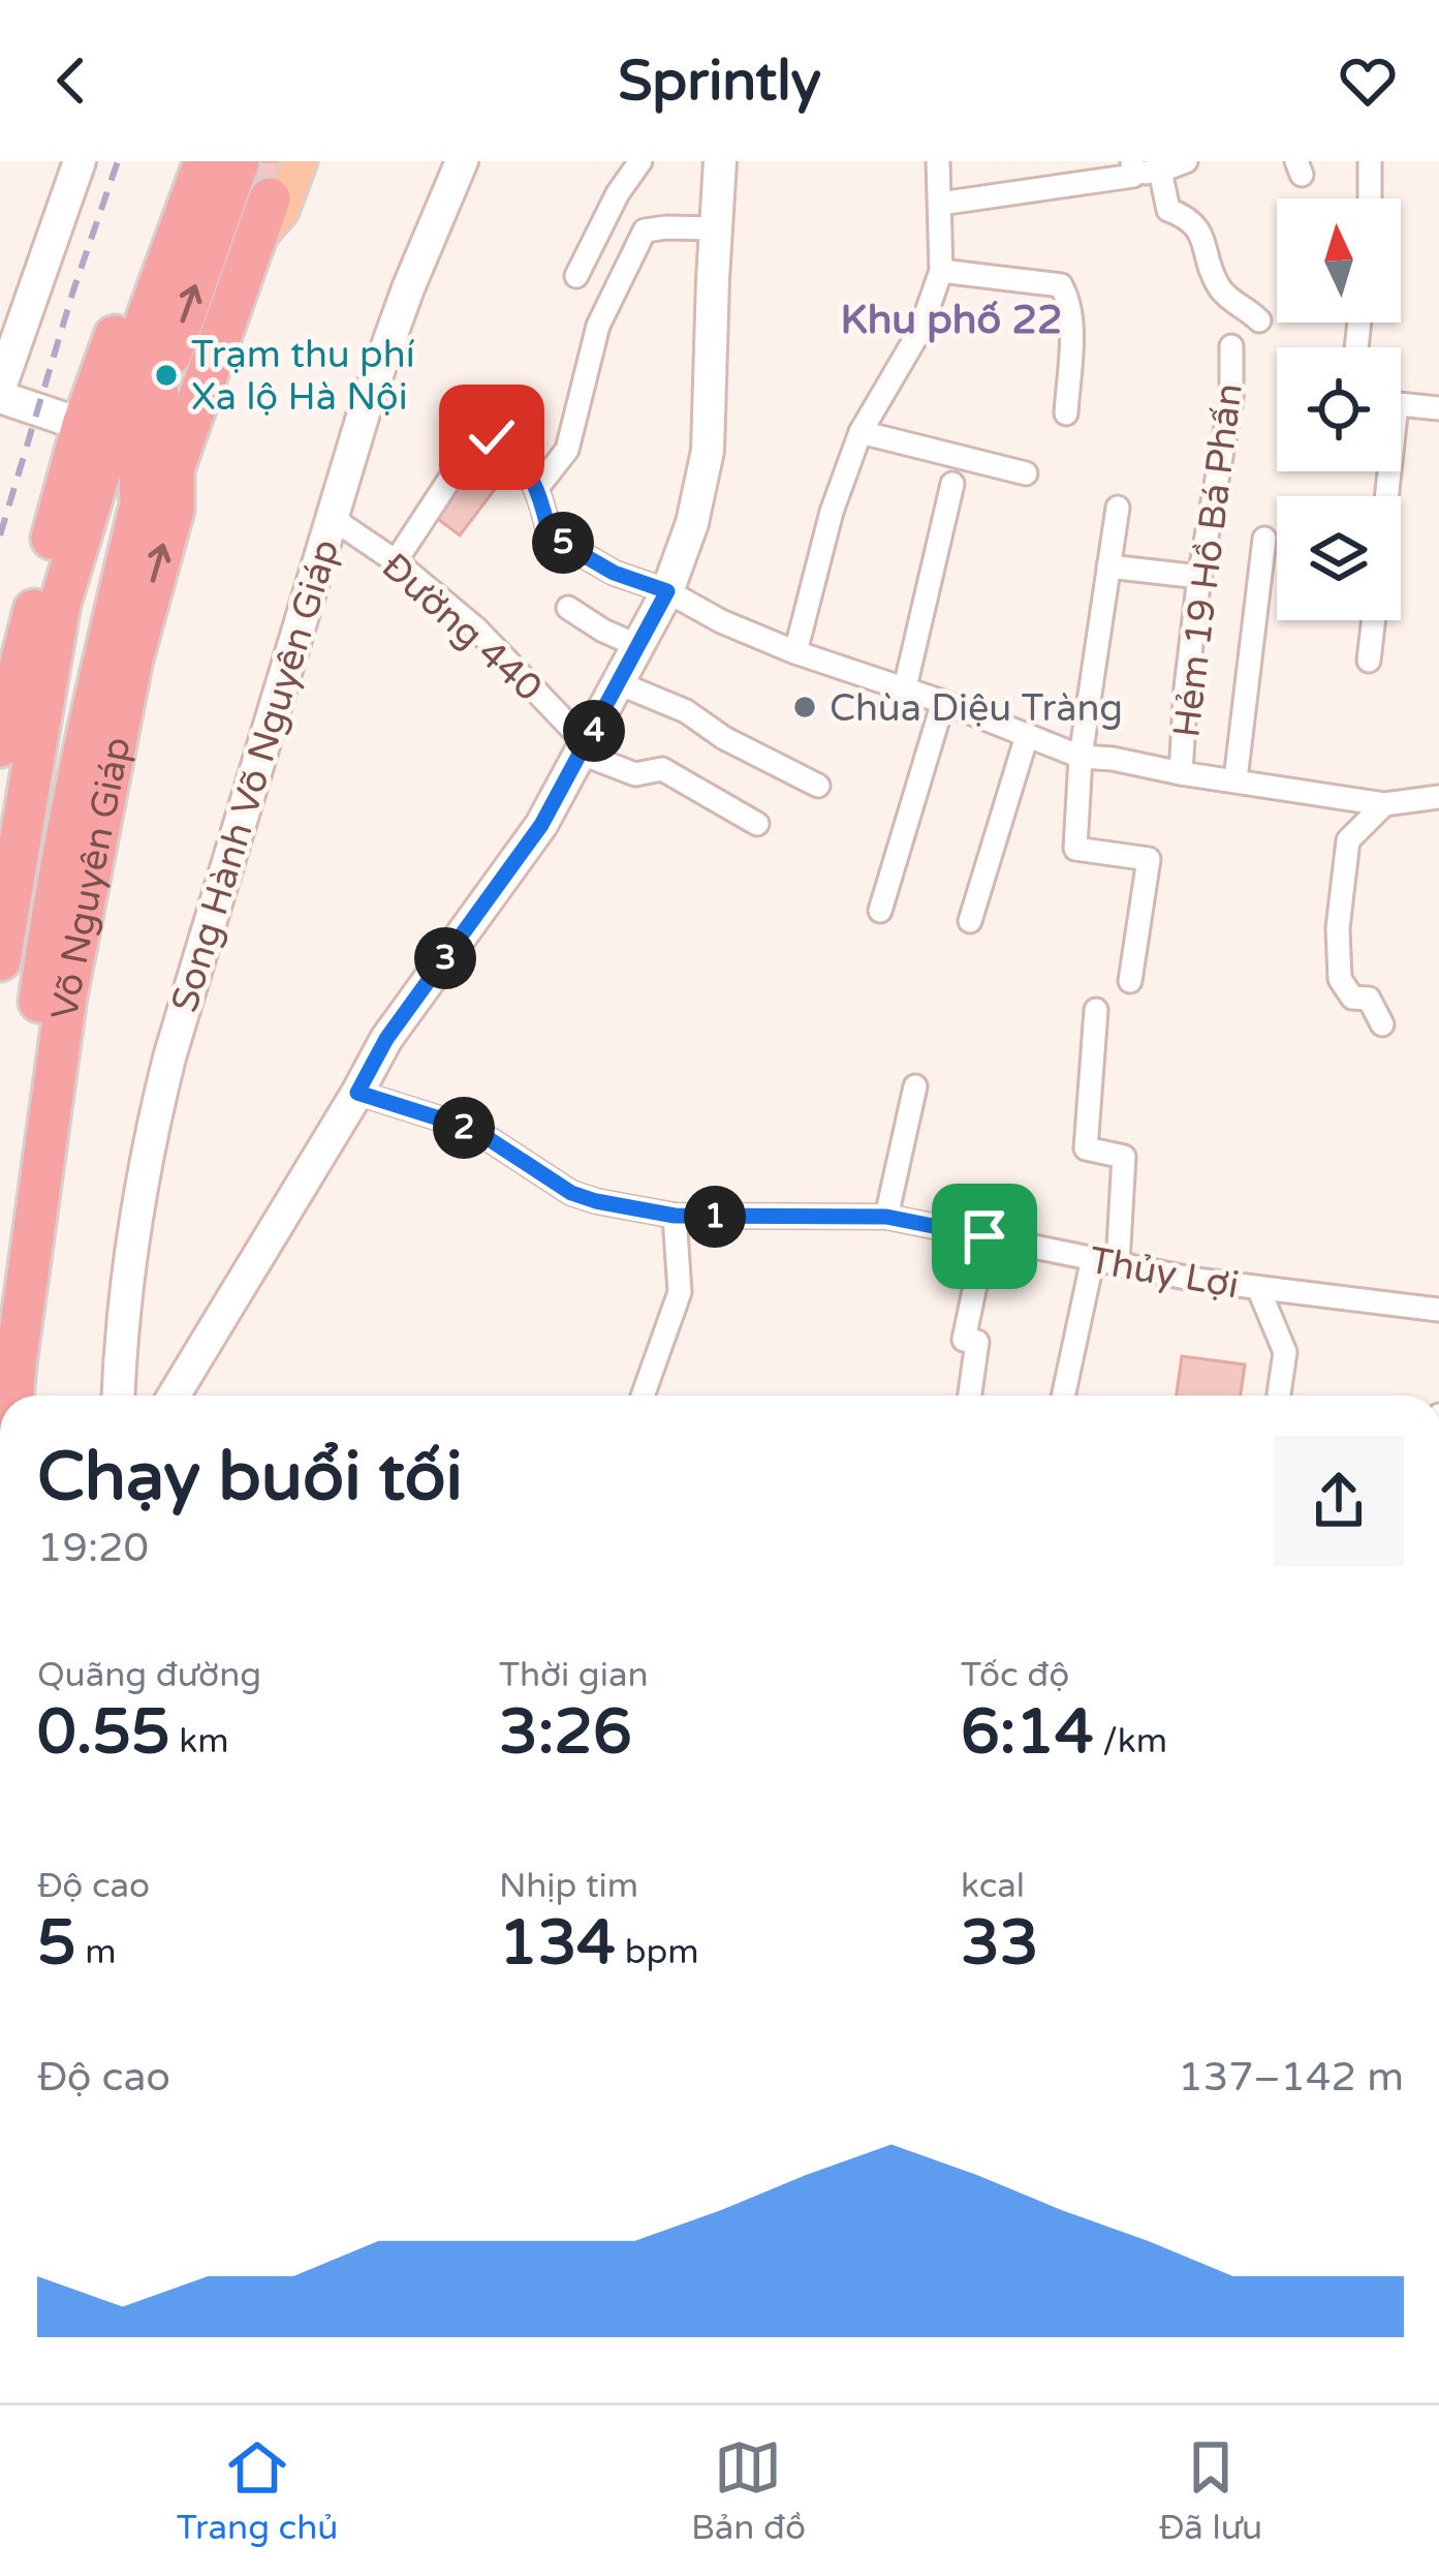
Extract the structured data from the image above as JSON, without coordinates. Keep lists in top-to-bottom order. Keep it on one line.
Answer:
{"streets":{"highway":["Võ Nguyên Giáp"],"main road":["Song Hành Võ Nguyên Giáp"],"street":["Hẻm 19 Hồ Bá Phấn","Đường 440","Thủy Lợi"]},"crossings":[["Đường 440","Song Hành Võ Nguyên Giáp"]],"districts":["Khu phố 22"],"places":["Trạm thu phí Xa lộ Hà Nội","Chùa Diệu Tràng"],"north":"top","page":{"header":"Sprintly","pins":["5","4","3","2","1"],"heading":["Chạy buổi tối","19:20"],"stats":[["Quãng đường","0.55 km"],["Thời gian","3:26"],["Tốc độ","6:14 /km"],["Độ cao","5 m"],["Nhịp tim","134 bpm"],["kcal","33"]],"chart":["Độ cao","137–142 m"],"tabs":["Trang chủ","Bản đồ","Đã lưu"]}}
